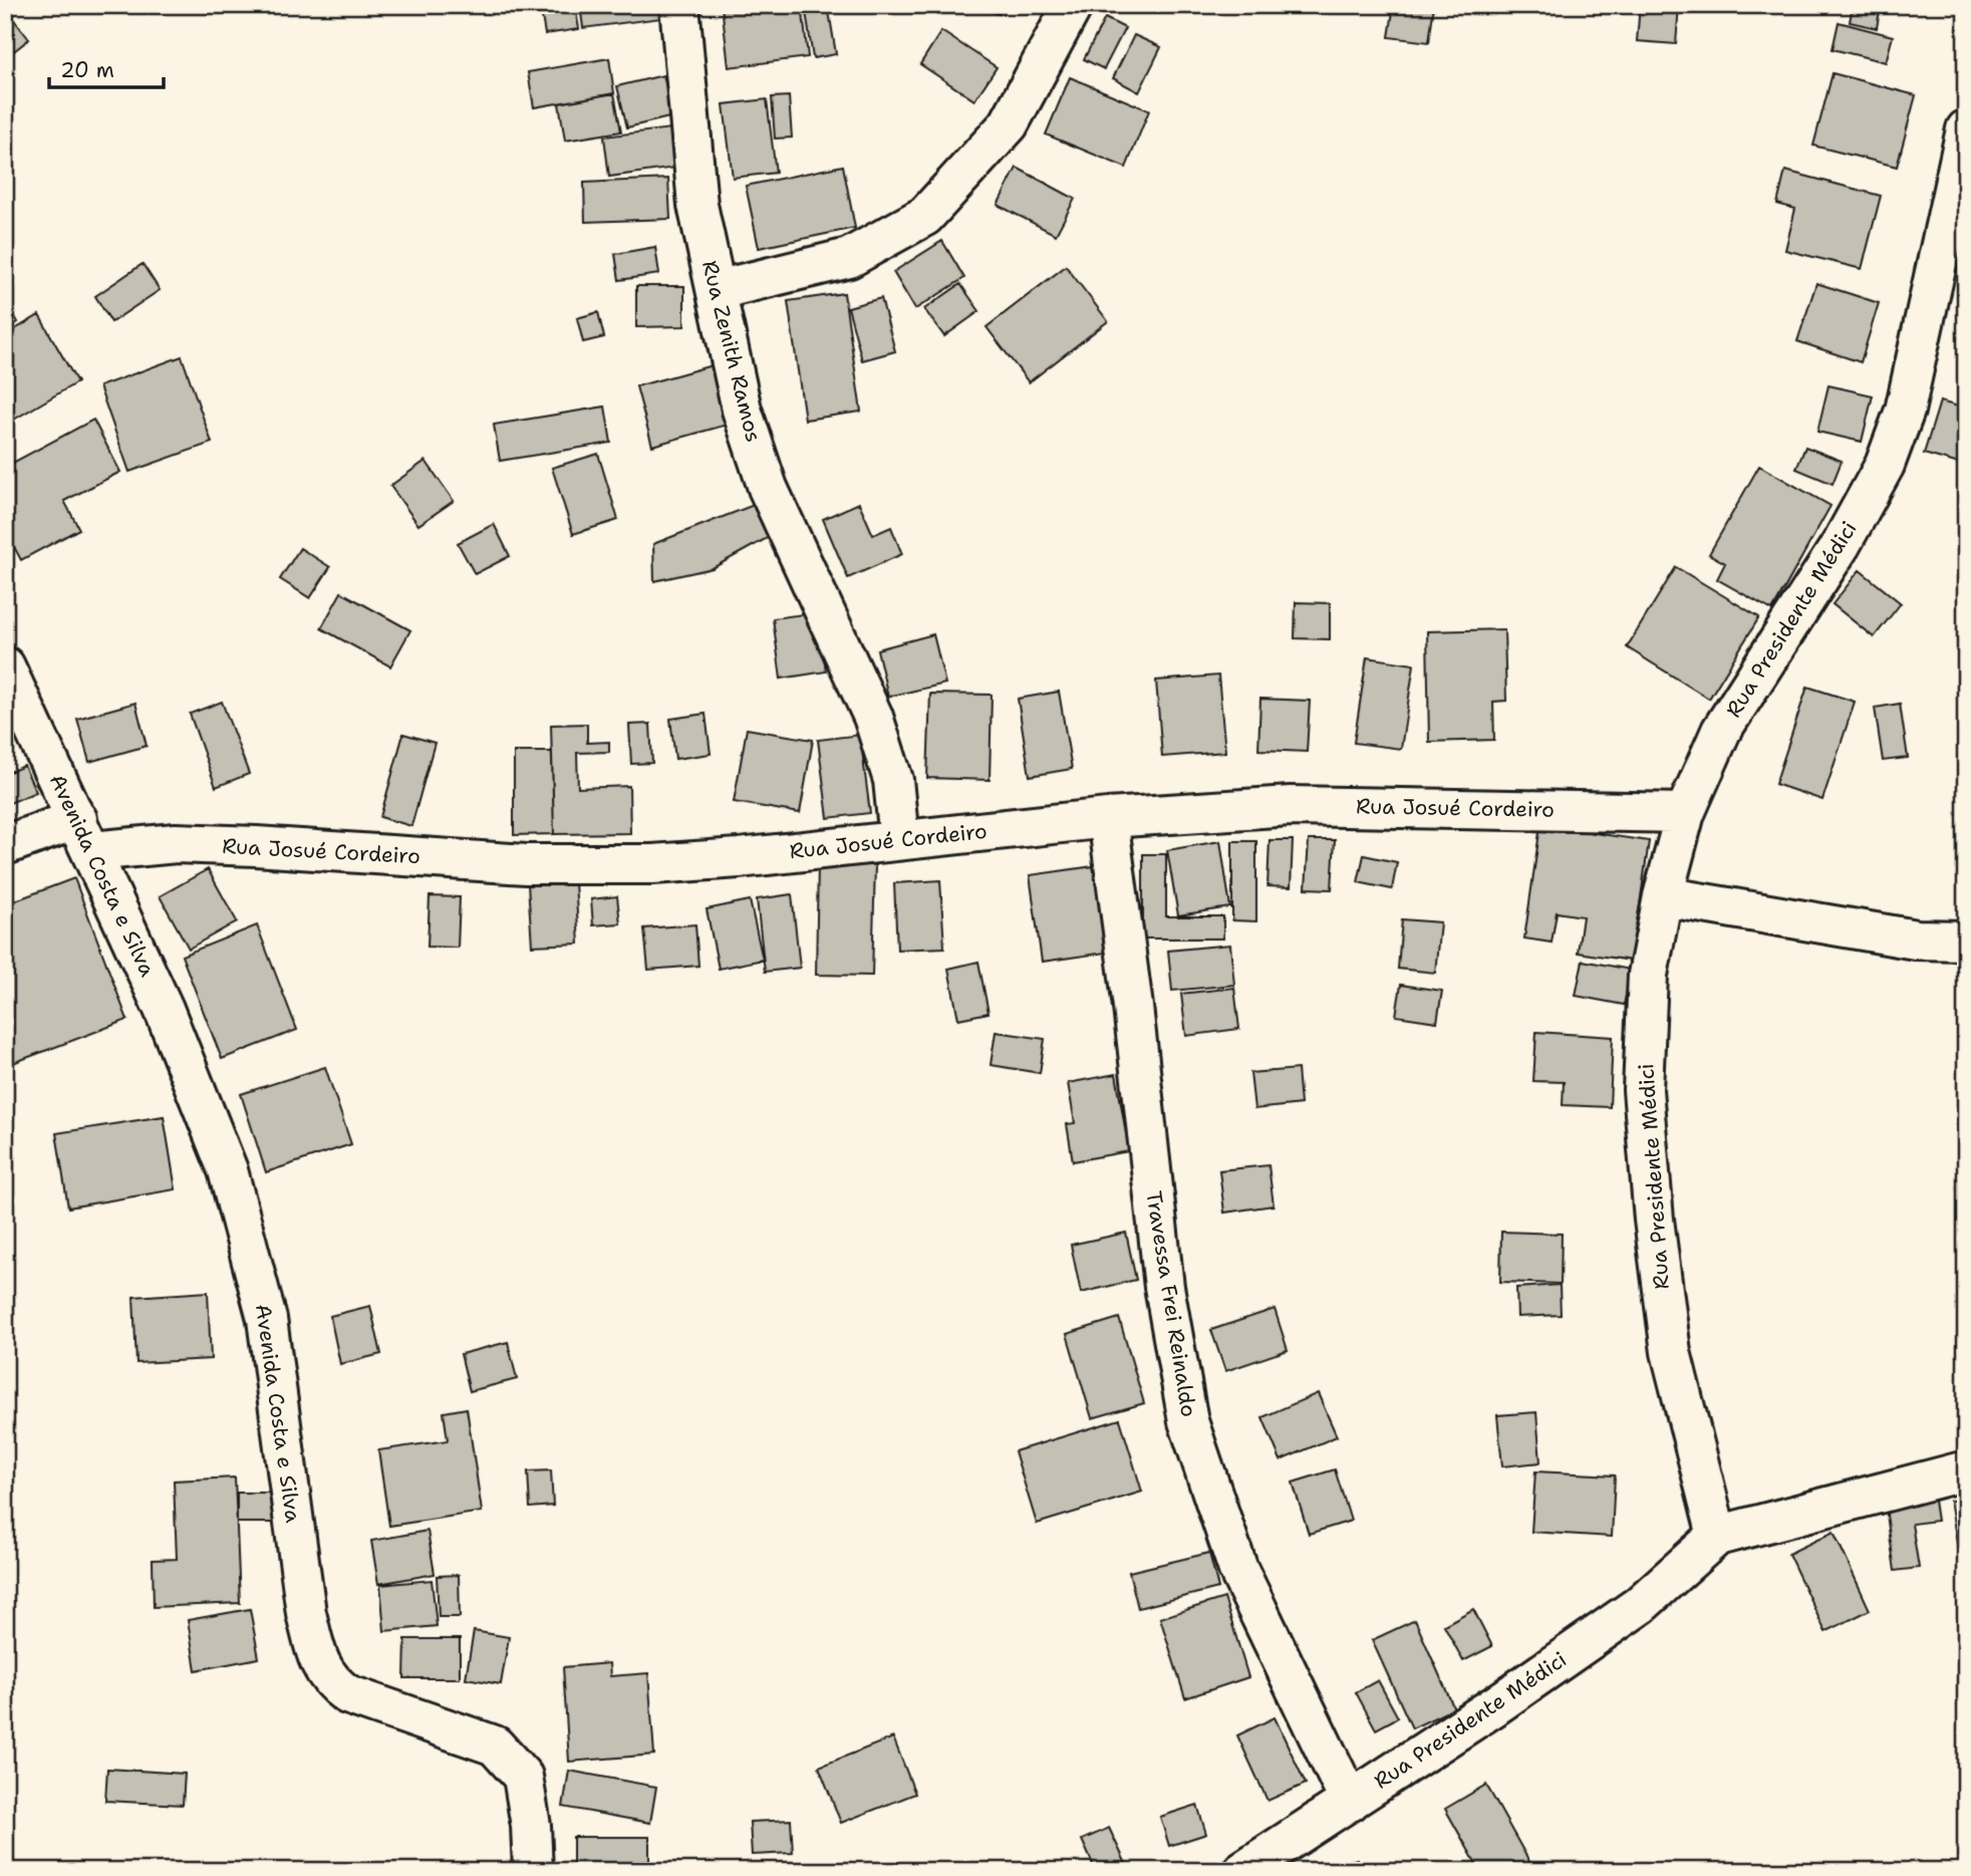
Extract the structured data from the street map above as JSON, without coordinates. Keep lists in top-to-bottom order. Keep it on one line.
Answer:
{"streets":{"street":["Rua Zenith Ramos","Rua Presidente Médici","Rua Josué Cordeiro","Avenida Costa e Silva","Travessa Frei Reinaldo"]},"crossings":[["Rua Zenith Ramos","Rua Josué Cordeiro"],["Rua Presidente Médici","Rua Josué Cordeiro"],["Rua Presidente Médici","Travessa Frei Reinaldo"],["Rua Josué Cordeiro","Avenida Costa e Silva"],["Rua Josué Cordeiro","Travessa Frei Reinaldo"]],"scale_bar":"20 m"}
